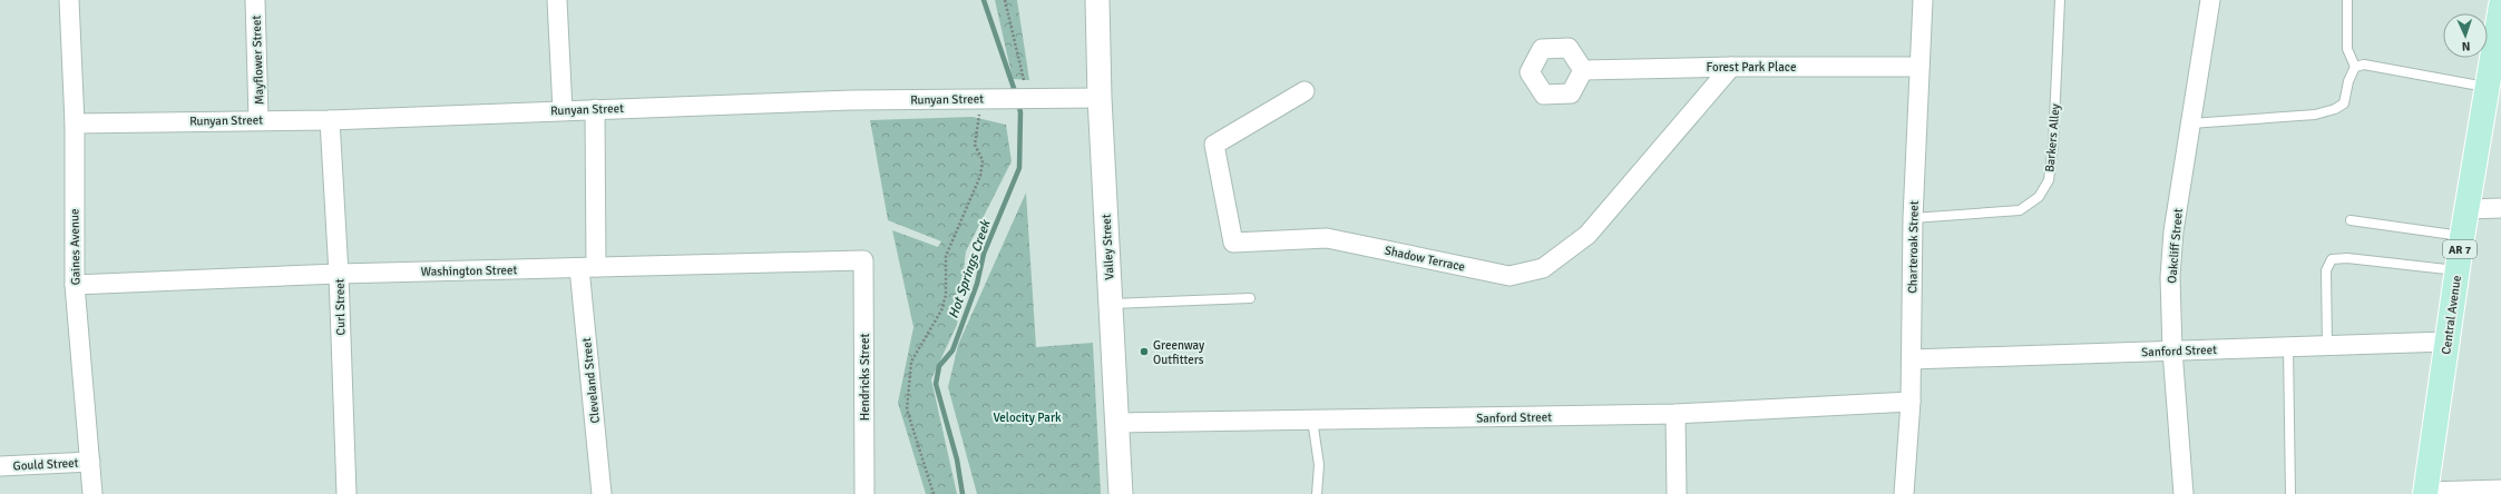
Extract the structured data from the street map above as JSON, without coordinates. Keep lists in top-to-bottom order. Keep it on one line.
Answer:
{"streets":{"main road":["AR 7","Central Avenue"],"street":["Mayflower Street","Forest Park Place","Runyan Street","Oakcliff Street","Gaines Avenue","Valley Street","Charteroak Street","Shadow Terrace","Washington Street","Curl Street","Sanford Street","Hendricks Street","Cleveland Street","Gould Street"],"lane":["Barkers Alley"]},"crossings":[["Mayflower Street","Runyan Street"],["Forest Park Place","Charteroak Street"],["Forest Park Place","Shadow Terrace"],["Runyan Street","Gaines Avenue"],["Runyan Street","Valley Street"],["Runyan Street","Curl Street"],["Runyan Street","Cleveland Street"],["Barkers Alley","Charteroak Street"],["Oakcliff Street","Sanford Street"],["Gaines Avenue","Washington Street"],["Gaines Avenue","Gould Street"],["Valley Street","Sanford Street"],["Charteroak Street","Sanford Street"],["Washington Street","Curl Street"],["Washington Street","Hendricks Street"],["Washington Street","Cleveland Street"],["Central Avenue","Sanford Street"]],"water":["Hot Springs Creek"],"parks":["Velocity Park"],"places":["Greenway Outfitters"],"north":"bottom"}
